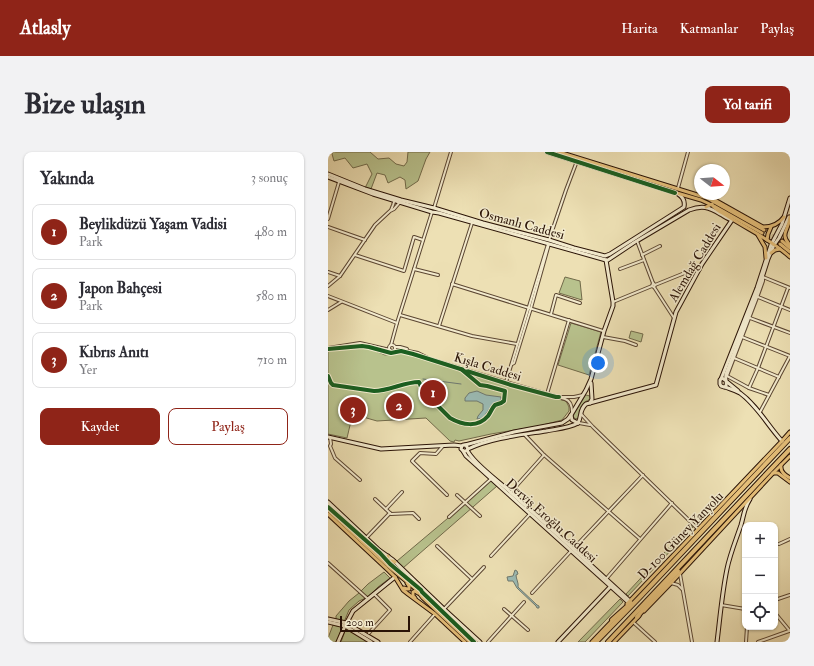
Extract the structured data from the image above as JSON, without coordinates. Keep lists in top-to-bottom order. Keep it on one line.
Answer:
{"streets":{"main road":["Osmanlı Caddesi","Alemdağ Caddesi","Derviş Eroğlu Caddesi","D-100 Güney Yanyolu"],"street":["Kışla Caddesi"]},"crossings":[["Derviş Eroğlu Caddesi","D-100 Güney Yanyolu"]],"scale_bar":"200 m","north":"right","page":{"header":"Atlasly","nav":["Harita","Katmanlar","Paylaş"],"buttons":["Yol tarifi",["Kaydet","Paylaş"]],"title":"Bize ulaşın","heading":["Yakında","3 sonuç"],"list":[{"mark":"1","name":"Beylikdüzü Yaşam Vadisi","note":"Park","value":"480 m"},{"mark":"2","name":"Japon Bahçesi","note":"Park","value":"580 m"},{"mark":"3","name":"Kıbrıs Anıtı","note":"Yer","value":"710 m"}],"pins":["1","2","3"],"map_buttons":["+","−"],"scale":"200 m"}}
